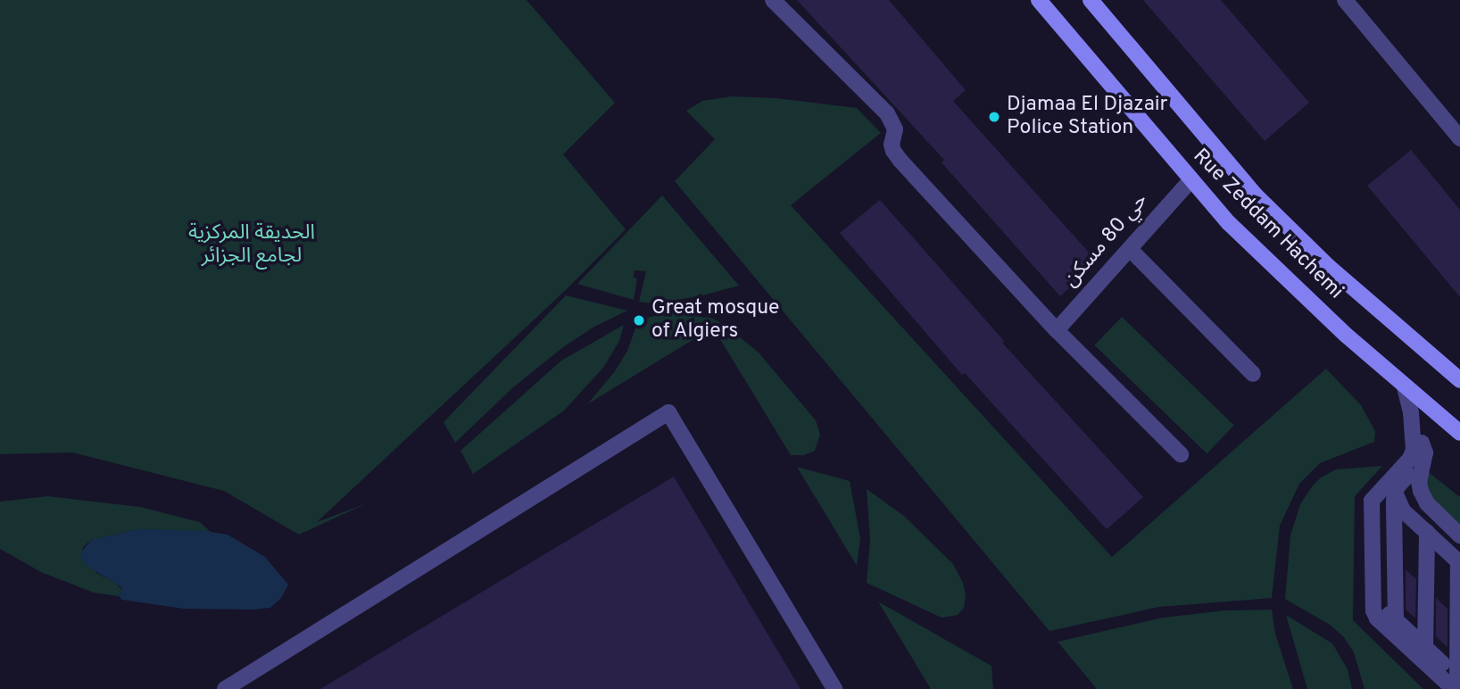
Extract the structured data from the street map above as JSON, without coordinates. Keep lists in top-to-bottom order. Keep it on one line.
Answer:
{"streets":{"street":["Rue Zeddam Hachemi","حي 80 مسكن"]},"crossings":[["Rue Zeddam Hachemi","حي 80 مسكن"]],"parks":["الحديقة المركزية لجامع الجزائر"],"places":["Djamaa El Djazair Police Station","Great mosque of Algiers"]}
